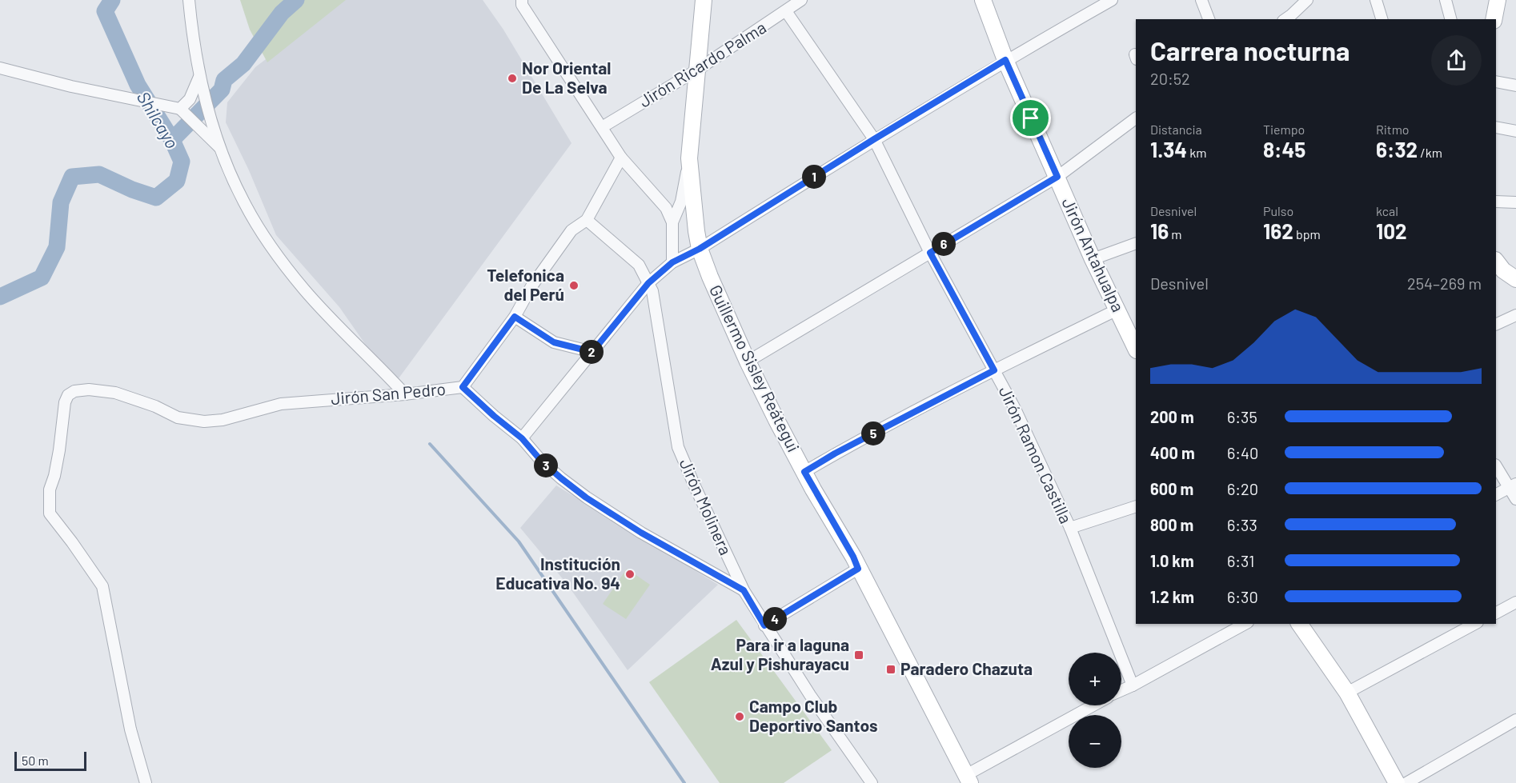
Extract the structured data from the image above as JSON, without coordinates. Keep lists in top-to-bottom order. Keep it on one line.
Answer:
{"streets":{"main road":["Jirón Antahualpa","Guillermo Sisley Reátegui"],"street":["Jirón Ricardo Palma","Jirón San Pedro","Jirón Ramon Castilla","Jirón Molinera"]},"crossings":[["Jirón Ricardo Palma","Guillermo Sisley Reátegui"],["Jirón Ricardo Palma","Jirón Ramon Castilla"],["Jirón San Pedro","Jirón Molinera"]],"water":["Shilcayo"],"places":{"other":["Nor Oriental De La Selva","Telefonica del Perú","Institución Educativa No. 94","Campo Club Deportivo Santos"],"transit":["Para ir a laguna Azul y Pishurayacu","Paradero Chazuta"]},"scale_bar":"50 m","page":{"heading":["Carrera nocturna","20:52"],"stats":[["Distancia","1.34 km"],["Tiempo","8:45"],["Ritmo","6:32 /km"],["Desnivel","16 m"],["Pulso","162 bpm"],["kcal","102"]],"pins":["1","6","2","5","3","4"],"chart":["Desnivel","254–269 m"],"list":[{"name":"200 m","note":"6:35"},{"name":"400 m","note":"6:40"},{"name":"600 m","note":"6:20"},{"name":"800 m","note":"6:33"},{"name":"1.0 km","note":"6:31"},{"name":"1.2 km","note":"6:30"}],"map_buttons":["+","−"],"scale":"50 m"}}
